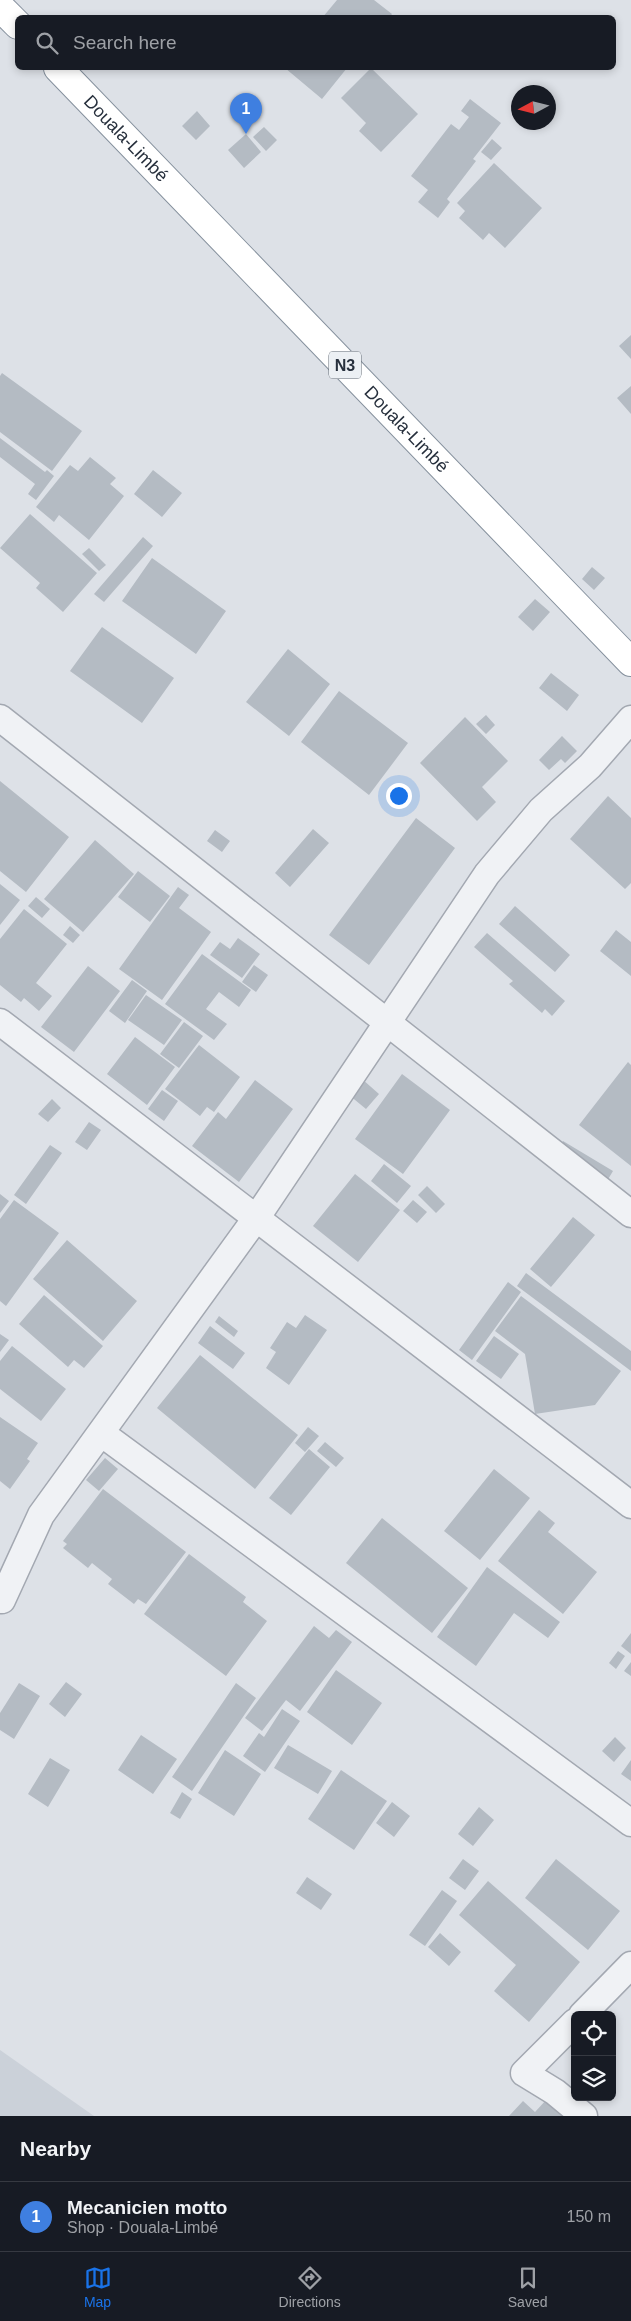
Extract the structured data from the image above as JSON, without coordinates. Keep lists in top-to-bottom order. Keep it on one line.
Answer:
{"streets":{"highway":["Douala-Limbé","N3"]},"north":"left","page":{"search":"Search here","pins":"1","heading":"Nearby","list":[{"mark":"1","name":"Mecanicien motto","note":"Shop · Douala-Limbé","value":"150 m"}],"nav":["Map","Directions","Saved"]}}
